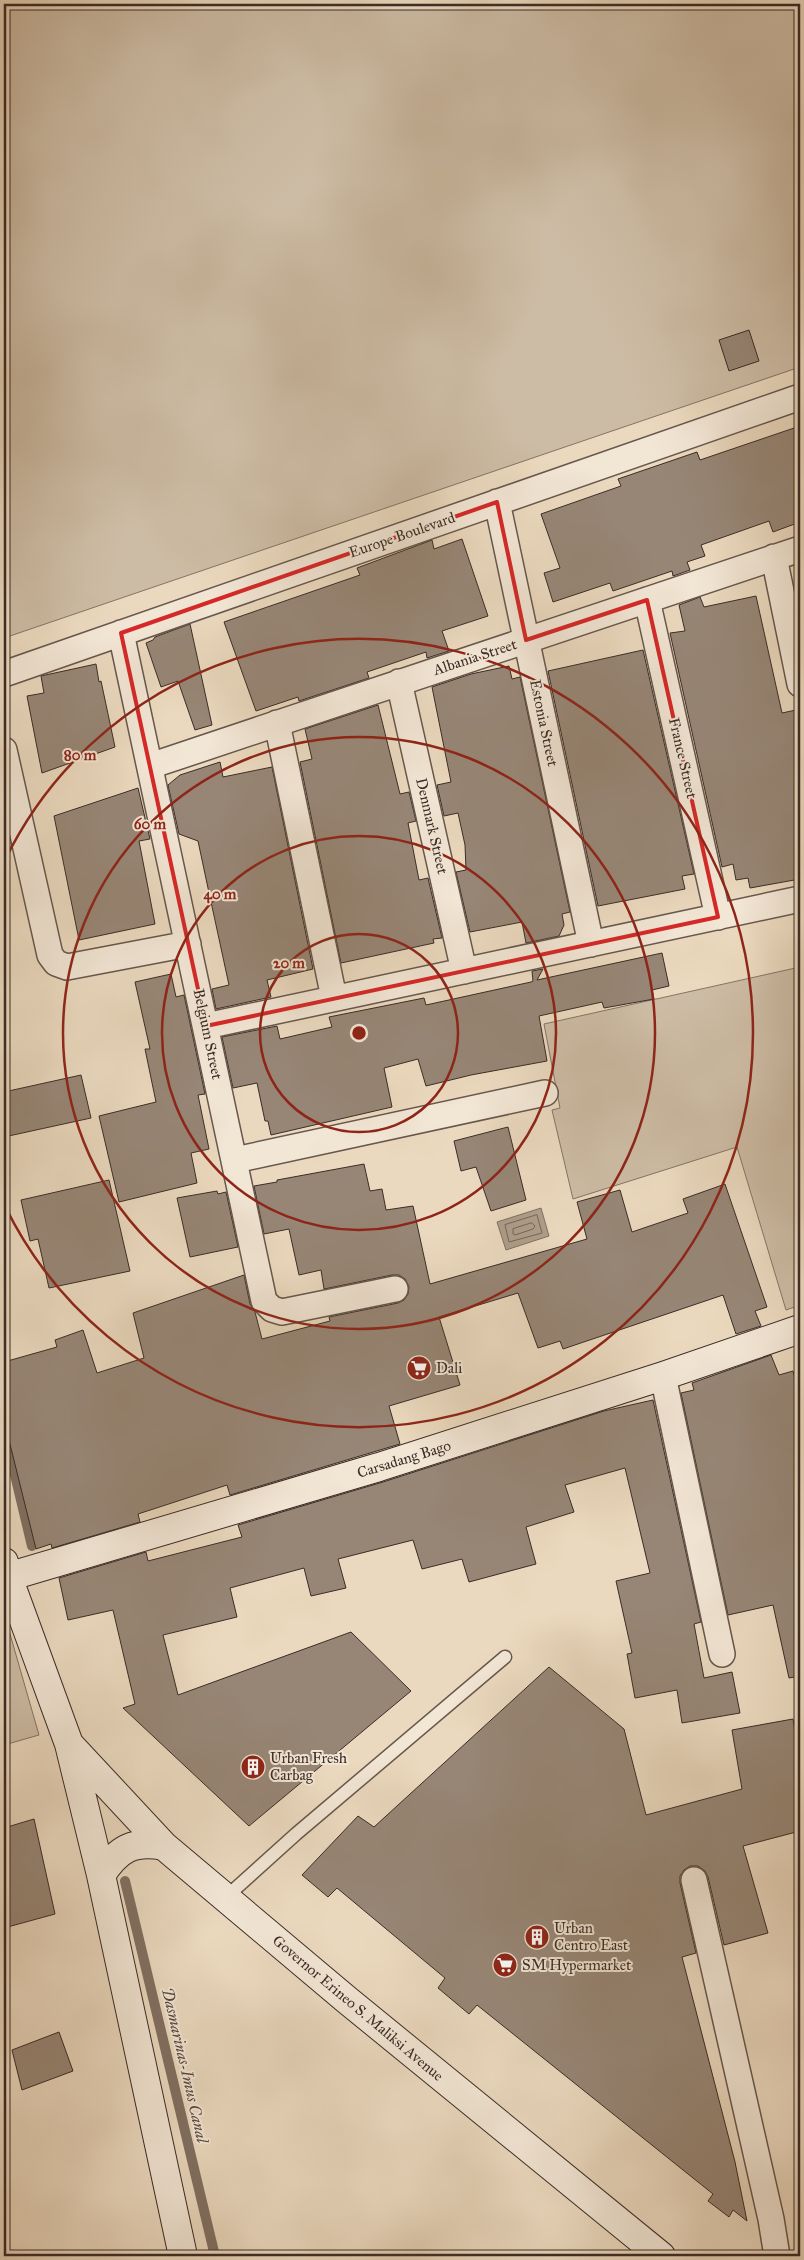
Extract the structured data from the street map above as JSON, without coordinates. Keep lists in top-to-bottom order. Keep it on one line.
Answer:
{"streets":{"main road":["Carsadang Bago","Governor Erineo S. Maliksi Avenue"],"street":["Europe Boulevard","Albania Street","Estonia Street","France Street","Denmark Street","Belgium Street"]},"crossings":[["Europe Boulevard","Estonia Street"],["Europe Boulevard","Belgium Street"],["Albania Street","Estonia Street"],["Albania Street","France Street"],["Albania Street","Denmark Street"],["Albania Street","Belgium Street"],["Carsadang Bago","Governor Erineo S. Maliksi Avenue"]],"water":["Dasmarinas-Imus Canal"],"places":{"supermarket":["Dali","SM Hypermarket"],"building":["Urban Fresh Carbag","Urban Centro East"]},"rings":["80 m","60 m","40 m","20 m"]}
